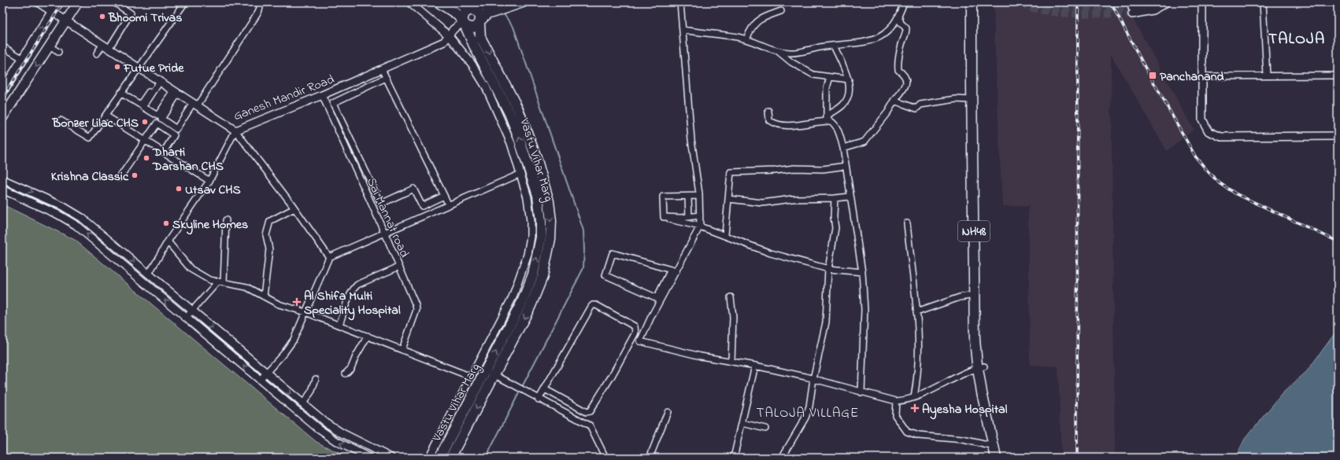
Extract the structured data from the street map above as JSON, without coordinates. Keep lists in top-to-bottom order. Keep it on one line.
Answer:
{"streets":{"main road":["Vastu Vihar Marg","NH48"],"street":["Ganesh Mandir Road","Sai Mannat road"]},"crossings":[["Ganesh Mandir Road","Vastu Vihar Marg"],["Ganesh Mandir Road","Sai Mannat road"]],"districts":["TALOJA","TALOJA VILLAGE"],"places":{"other":["Bhoomi Trivas","Futue Pride","Bonzer Lilac CHS","Dharti Darshan CHS","Krishna Classic","Utsav CHS","Skyline Homes"],"transit":["Panchanand"],"health":["Al Shifa Multi Speciality Hospital","Ayesha Hospital"]}}
